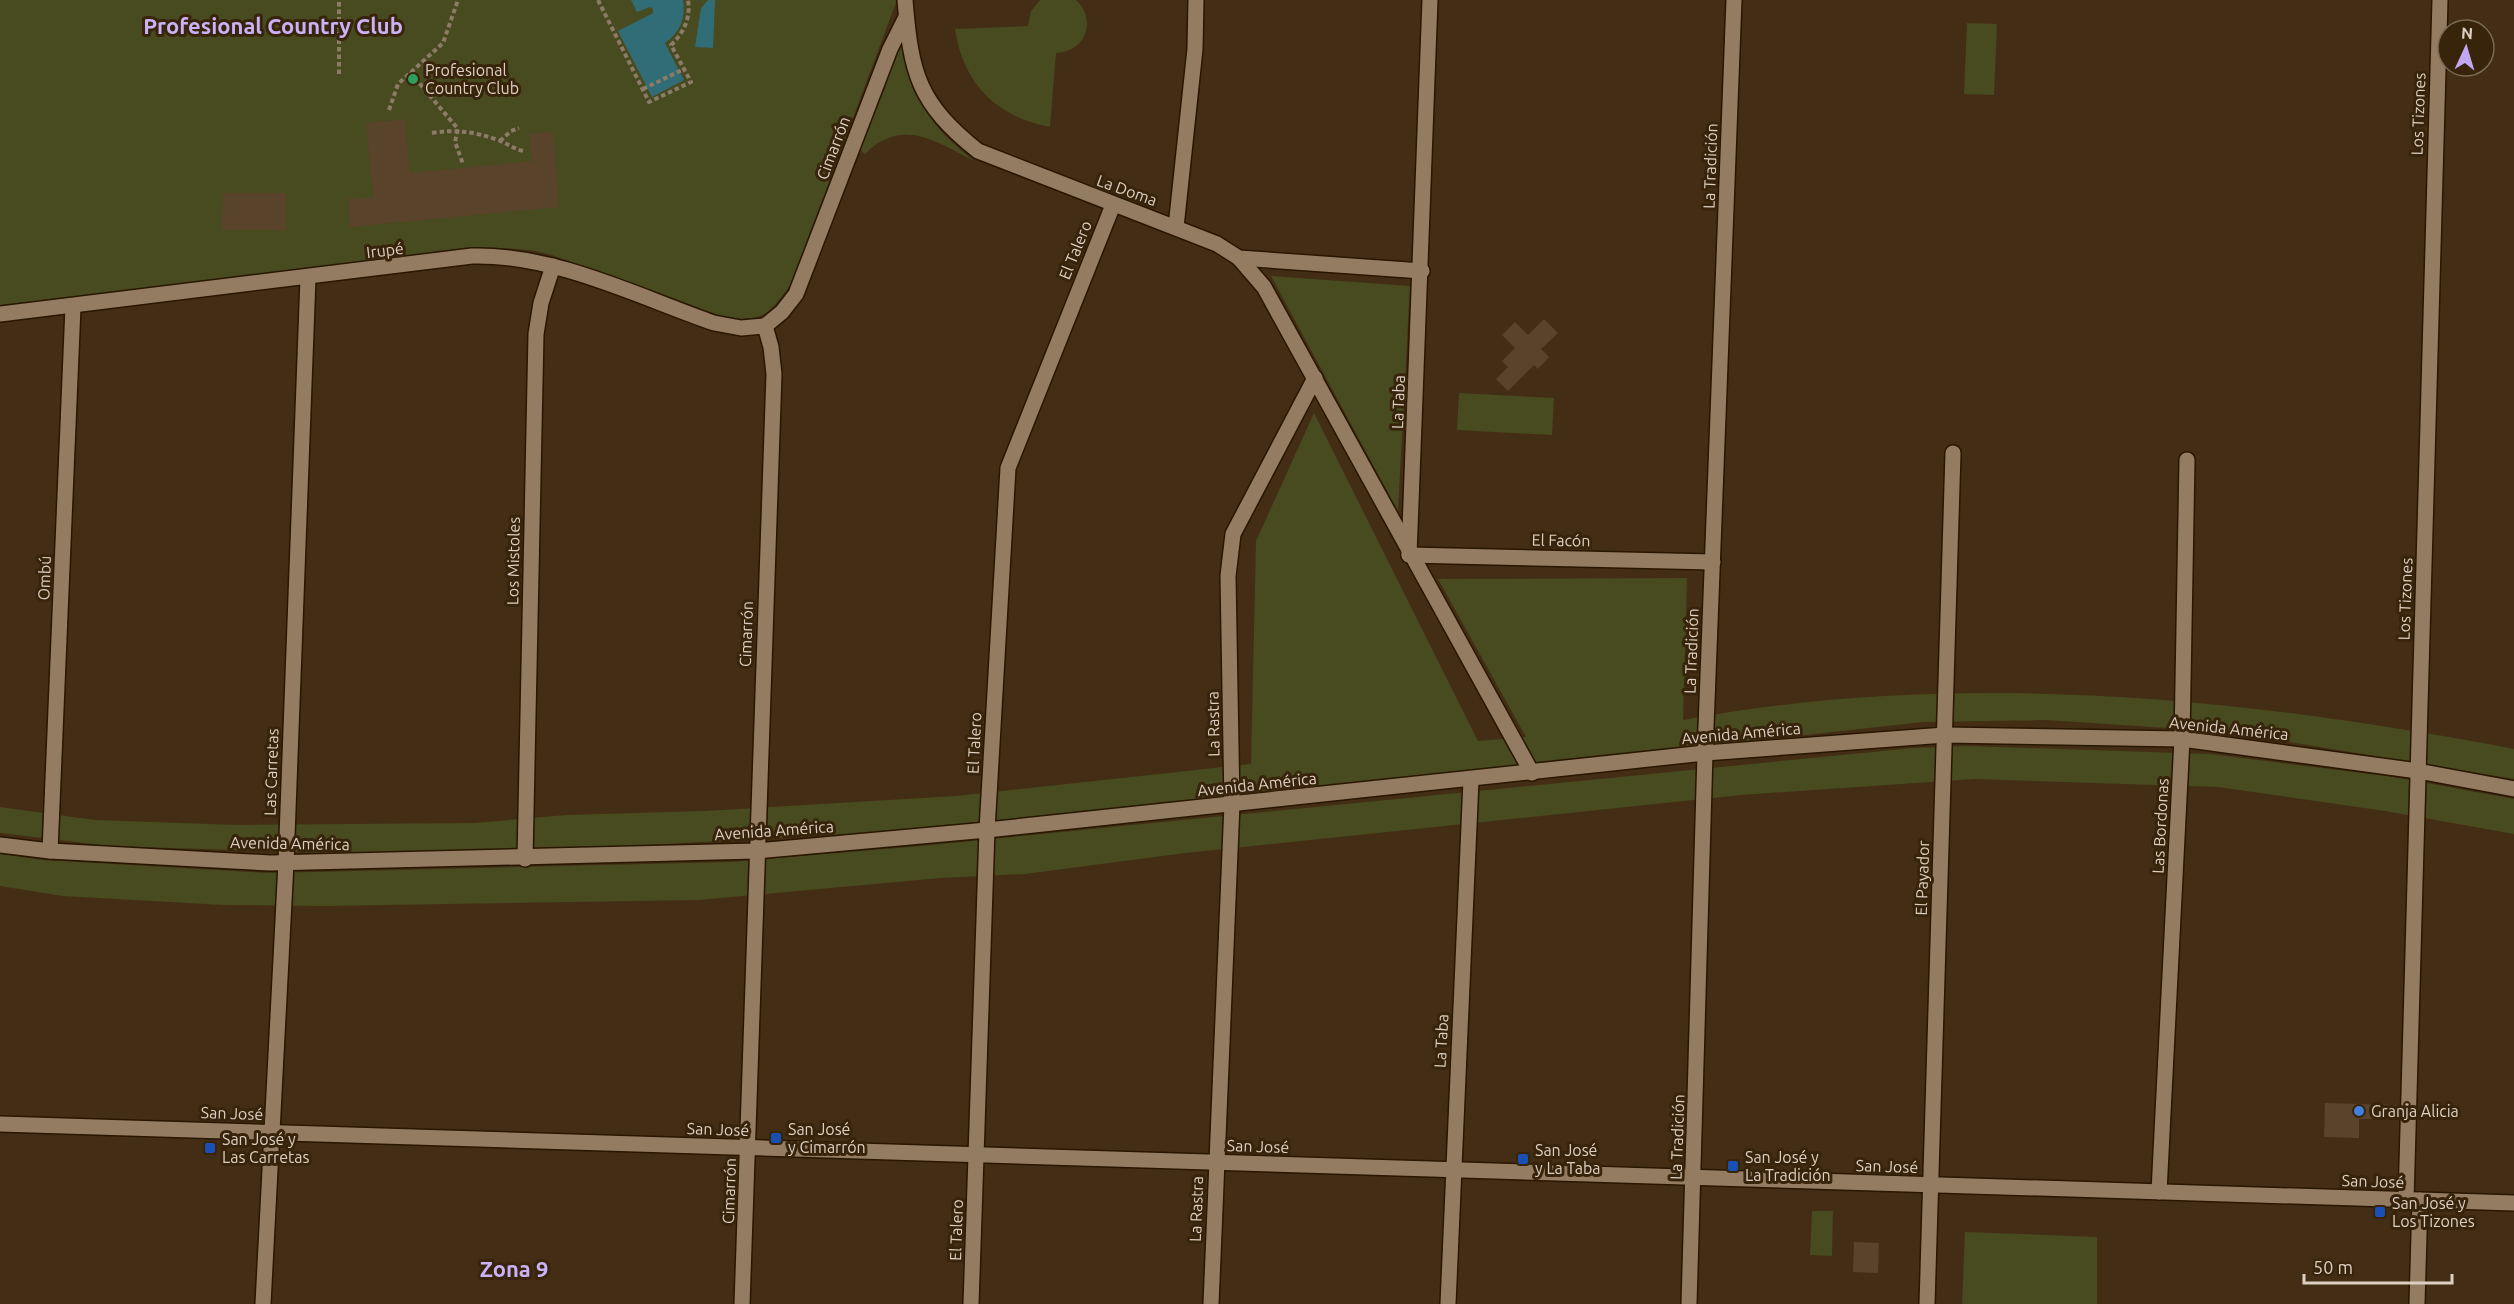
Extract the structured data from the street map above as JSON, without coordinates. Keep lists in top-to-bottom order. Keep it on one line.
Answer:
{"streets":{"street":["Los Tizones","Cimarrón","La Tradición","La Doma","Irupé","El Talero","La Taba","El Facón","Los Mistoles","Ombú","La Rastra","Avenida América","Las Carretas","Las Bordonas","El Payador","San José"]},"crossings":[["Los Tizones","Avenida América"],["Los Tizones","San José"],["Cimarrón","La Doma"],["Cimarrón","Irupé"],["Cimarrón","Avenida América"],["Cimarrón","San José"],["La Tradición","El Facón"],["La Tradición","Avenida América"],["La Tradición","San José"],["La Doma","El Talero"],["La Doma","La Taba"],["Irupé","Los Mistoles"],["Irupé","Ombú"],["Irupé","Las Carretas"],["El Talero","Avenida América"],["El Talero","San José"],["La Taba","El Facón"],["La Taba","Avenida América"],["La Taba","San José"],["Los Mistoles","Avenida América"],["Ombú","Avenida América"],["La Rastra","Avenida América"],["La Rastra","San José"],["Avenida América","Las Carretas"],["Avenida América","Las Bordonas"],["Avenida América","El Payador"],["Las Carretas","San José"],["Las Bordonas","San José"],["El Payador","San José"]],"districts":["Profesional Country Club","Zona 9"],"places":{"other":["Profesional Country Club","Granja Alicia"],"transit":["San José y Cimarrón","San José y Las Carretas","San José y La Taba","San José y La Tradición","San José y Los Tizones"]},"scale_bar":"50 m","north":"top"}
